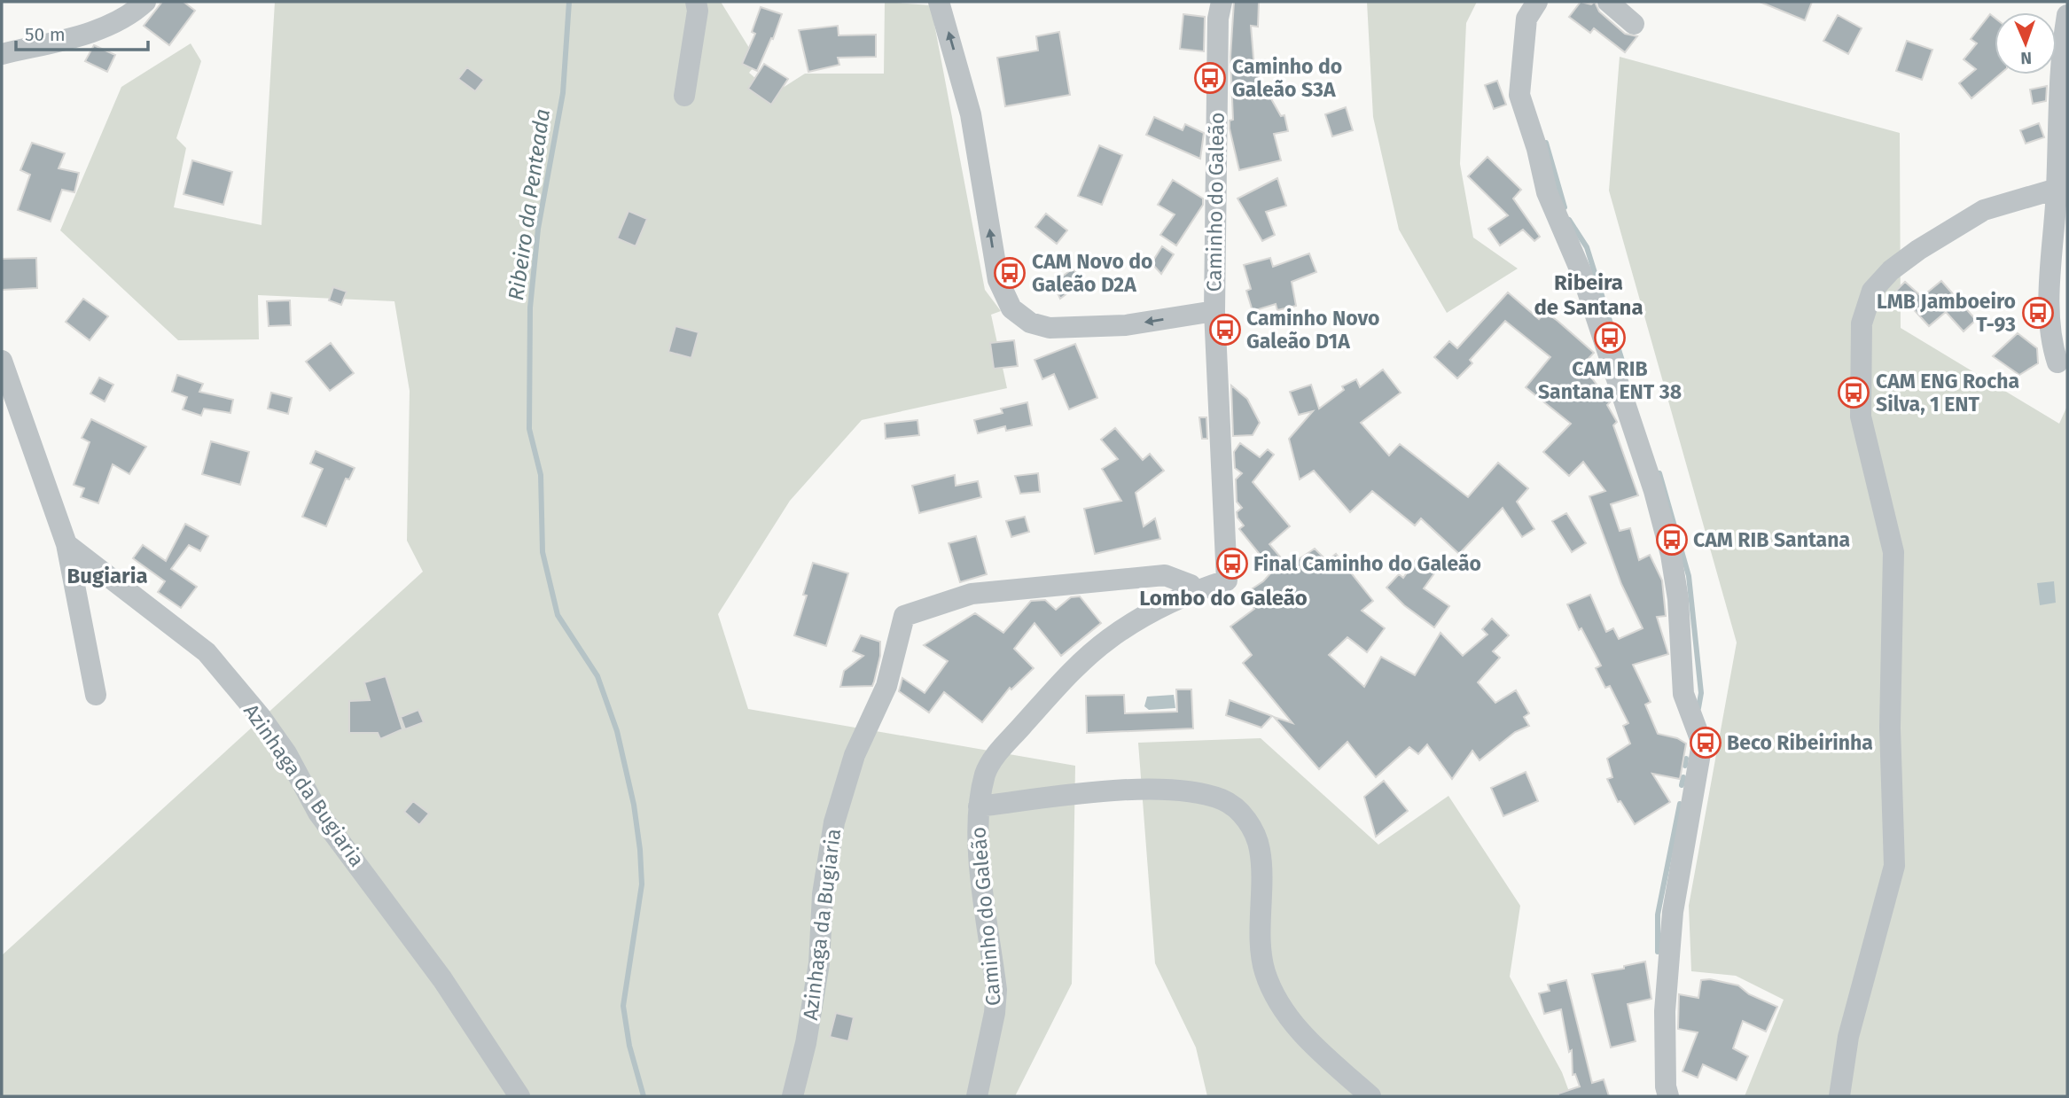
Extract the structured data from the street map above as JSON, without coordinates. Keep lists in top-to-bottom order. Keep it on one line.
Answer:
{"streets":{"street":["Caminho do Galeão","Azinhaga da Bugiaria"]},"crossings":[["Caminho do Galeão","Azinhaga da Bugiaria"]],"districts":["Ribeira de Santana","Bugiaria","Lombo do Galeão"],"water":["Ribeiro da Penteada"],"places":{"bus stop":["Caminho do Galeão S3A","CAM Novo do Galeão D2A","LMB Jamboeiro T-93","Caminho Novo Galeão D1A","CAM RIB Santana ENT 38","CAM ENG Rocha Silva, 1 ENT","CAM RIB Santana","Final Caminho do Galeão","Beco Ribeirinha"]},"scale_bar":"50 m","north":"bottom"}
